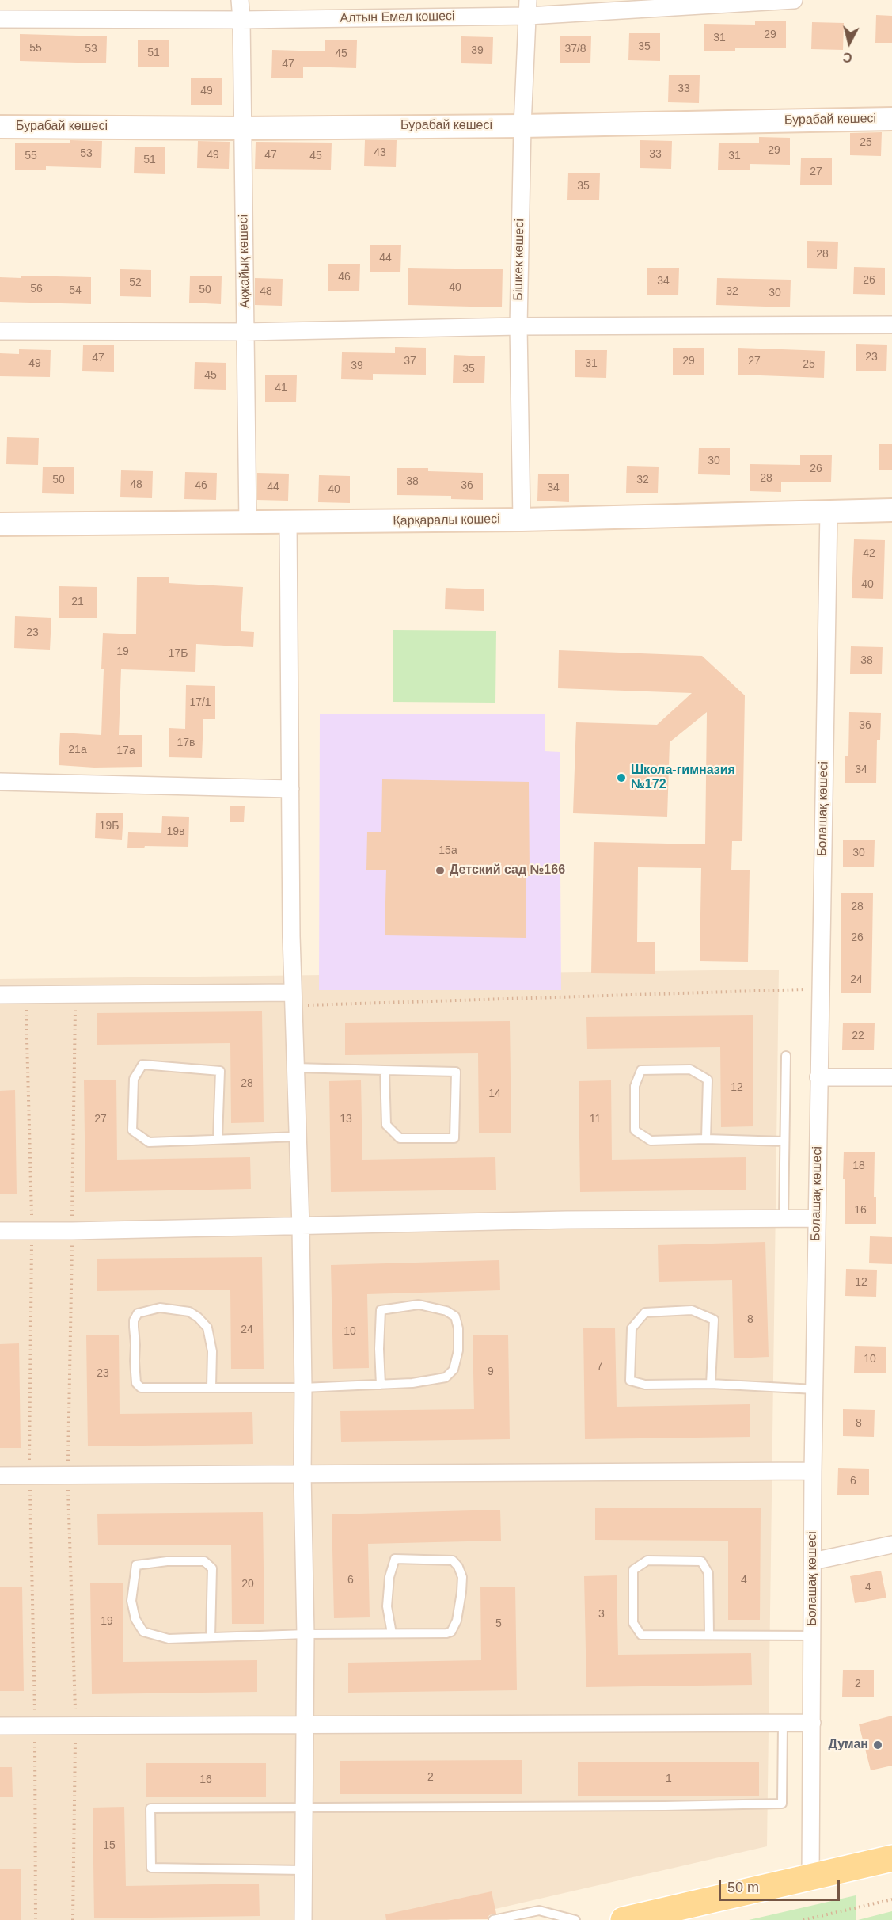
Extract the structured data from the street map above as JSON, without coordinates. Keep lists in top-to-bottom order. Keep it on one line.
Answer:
{"streets":{"street":["Алтын Емел көшесі","Бурабай көшесі","Бішкек көшесі","Ақжайық көшесі","Қарқаралы көшесі","Болашақ көшесі"]},"crossings":[["Алтын Емел көшесі","Бішкек көшесі"],["Алтын Емел көшесі","Ақжайық көшесі"],["Бурабай көшесі","Бішкек көшесі"],["Бурабай көшесі","Ақжайық көшесі"],["Бішкек көшесі","Қарқаралы көшесі"],["Ақжайық көшесі","Қарқаралы көшесі"],["Қарқаралы көшесі","Болашақ көшесі"]],"places":["Школа-гимназия №172","Детский сад №166","Думан"],"house_numbers":["29","31","35","55","53","37/8","39","51","45","47","33","49","25","29","43","53","33","49","47","55","45","31","51","27","35","28","44","46","26","34","52","40","56","50","54","48","32","30","23","47","37","29","27","49","31","25","39","35","45","41","30","26","28","50","32","38","48","46","36","44","34","40","42","40","21","23","19","17Б","38","17/1","36","17в","21а","17а","34","19Б","19в","15а","30","28","26","24","22","28","12","14","27","13","11","18","16","12","8","24","10","10","7","9","23","8","6","6","4","20","4","3","19","5","2","2","1","16","15"],"scale_bar":"50 m","north":"bottom"}
